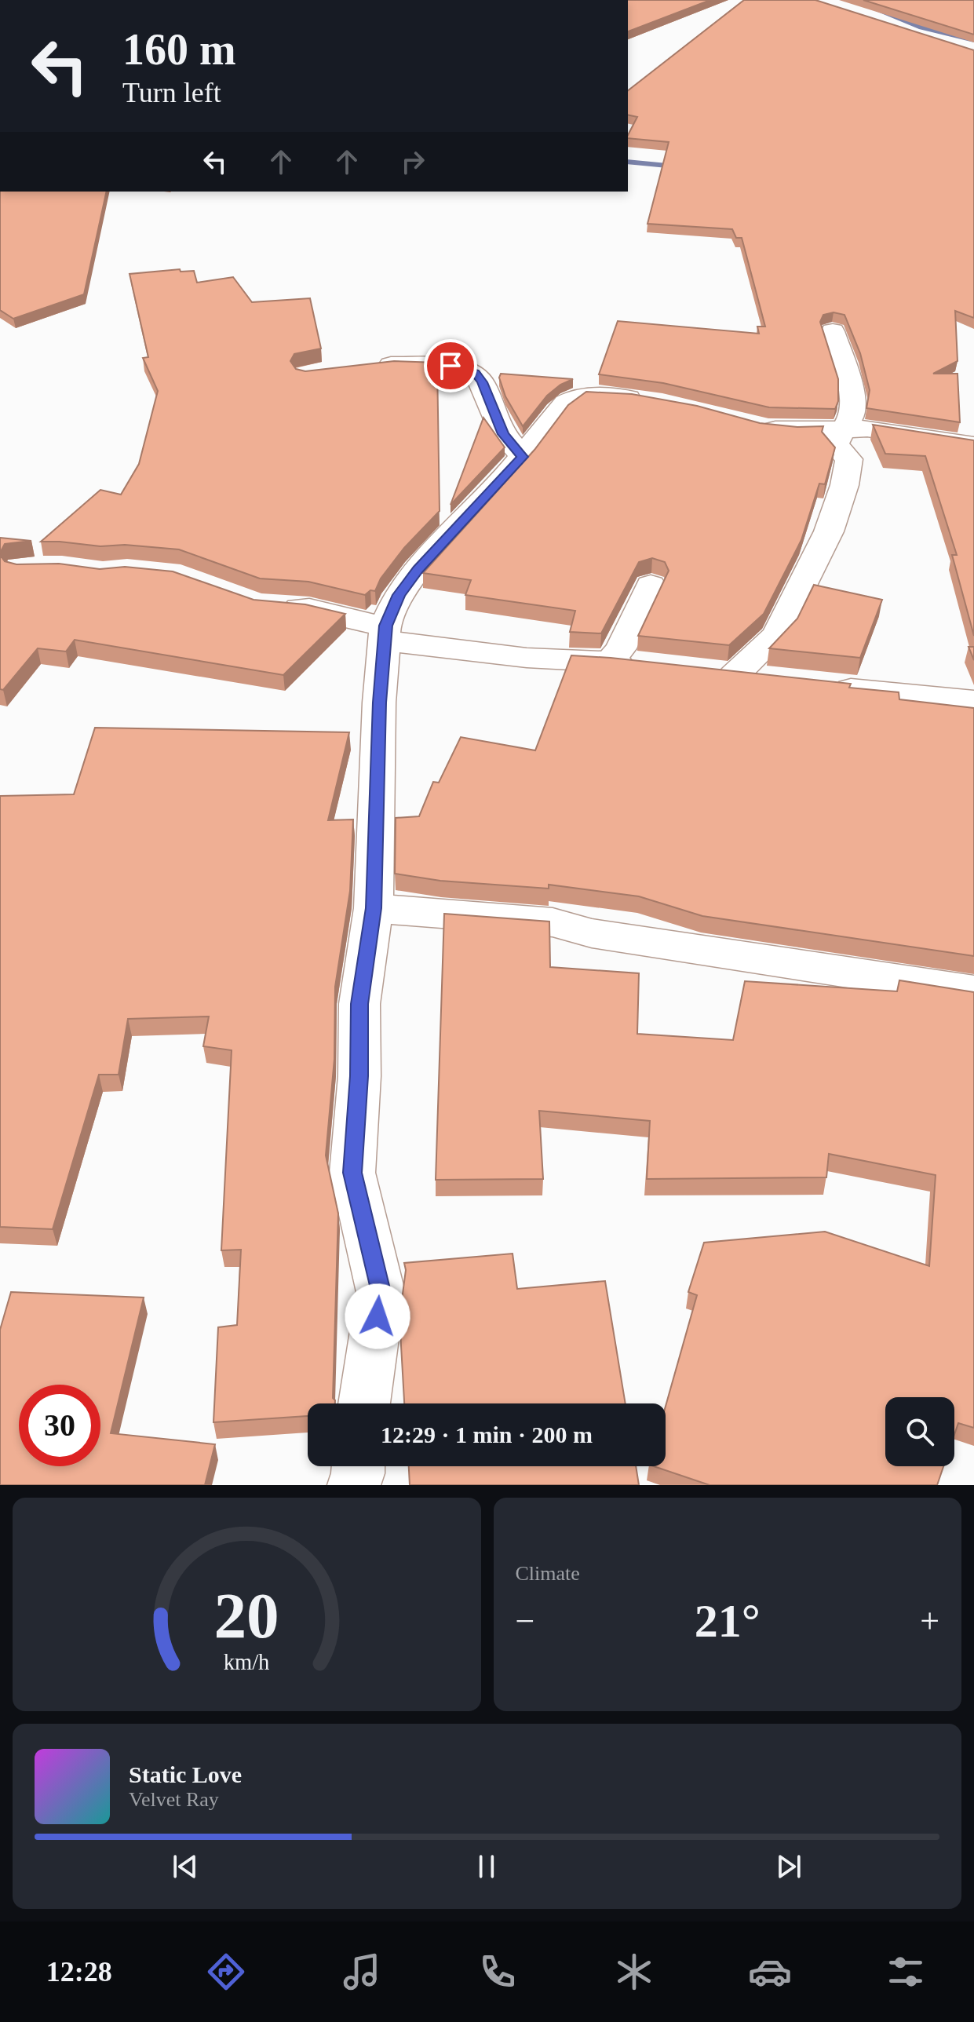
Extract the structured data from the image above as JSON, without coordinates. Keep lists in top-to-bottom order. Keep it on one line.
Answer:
{"page":{"turn":["160 m","Turn left"],"limit":"30","trip":"12:29 · 1 min · 200 m","tile":"Climate","heat":["−","21°","+"],"song":["Static Love","Velvet Ray"],"tabs":"12:28","gauge":["20","km/h"]}}
